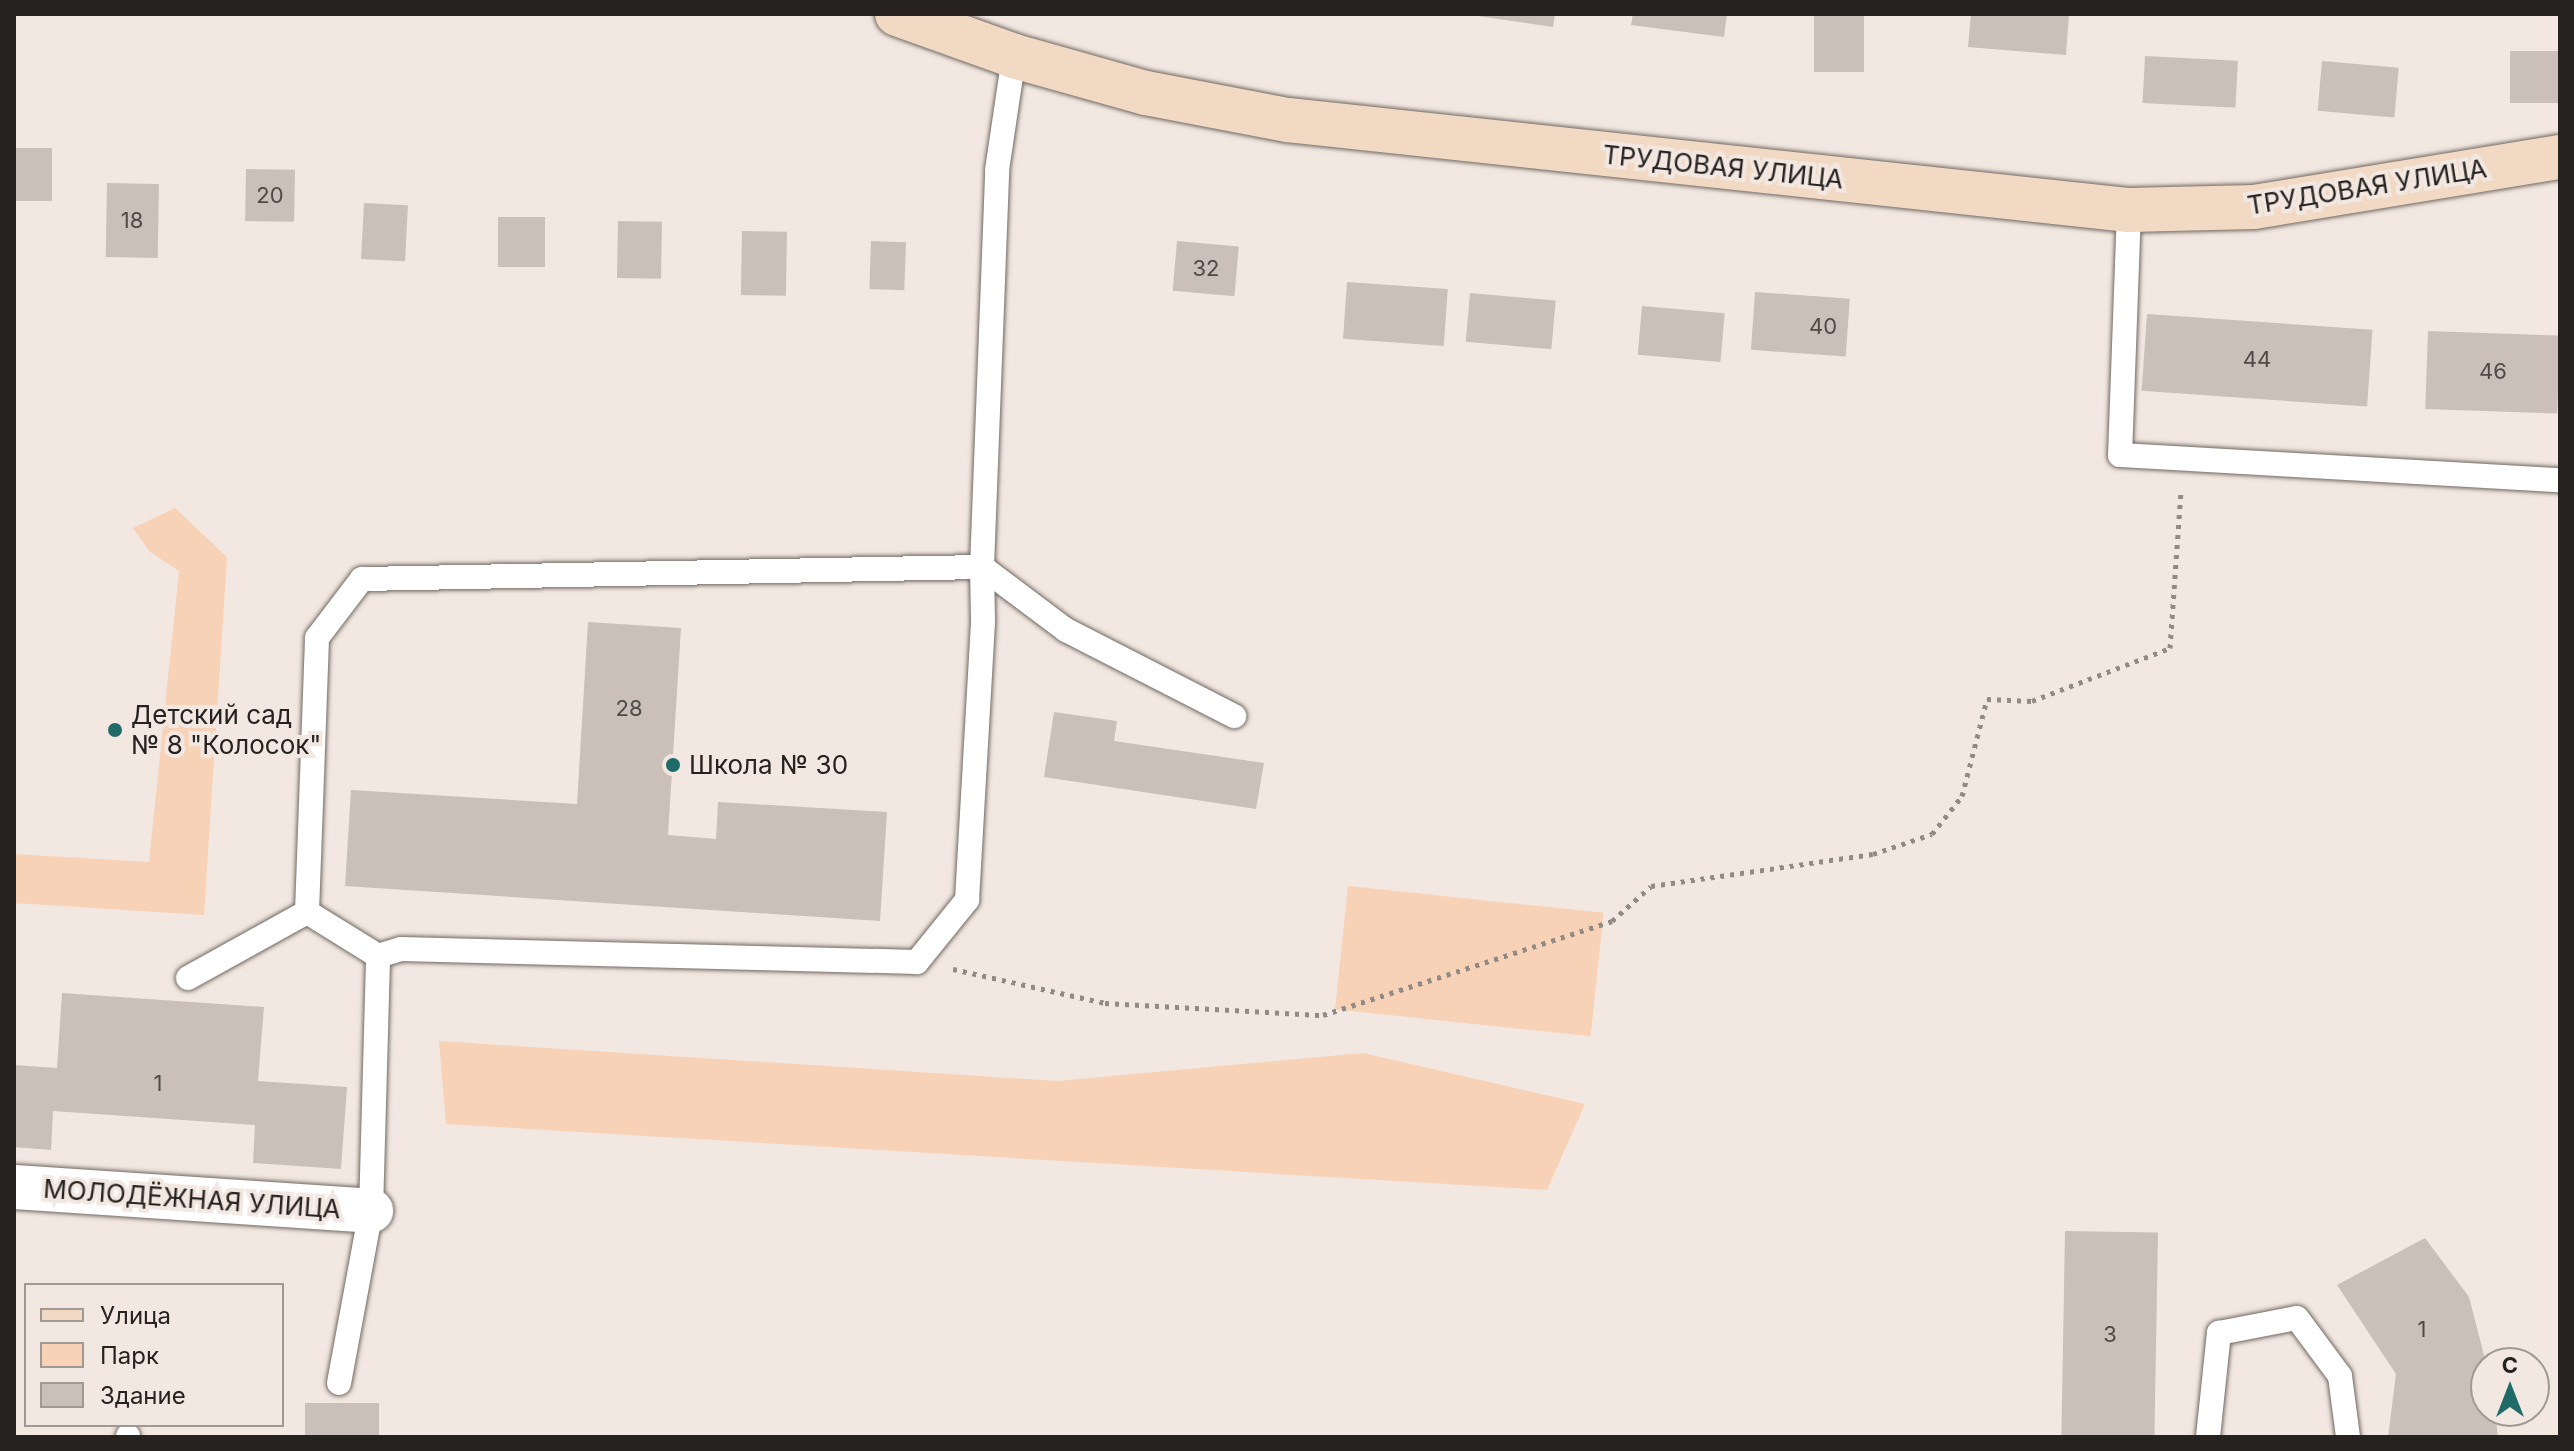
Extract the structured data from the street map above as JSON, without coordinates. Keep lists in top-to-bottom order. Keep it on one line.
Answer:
{"streets":{"main road":["ТРУДОВАЯ УЛИЦА"],"street":["МОЛОДЁЖНАЯ УЛИЦА"]},"places":["Детский сад № 8 \"Колосок\"","Школа № 30"],"house_numbers":["20","18","32","40","44","46","28","1","1","3"],"legend":["Улица","Парк","Здание"],"north":"top"}
